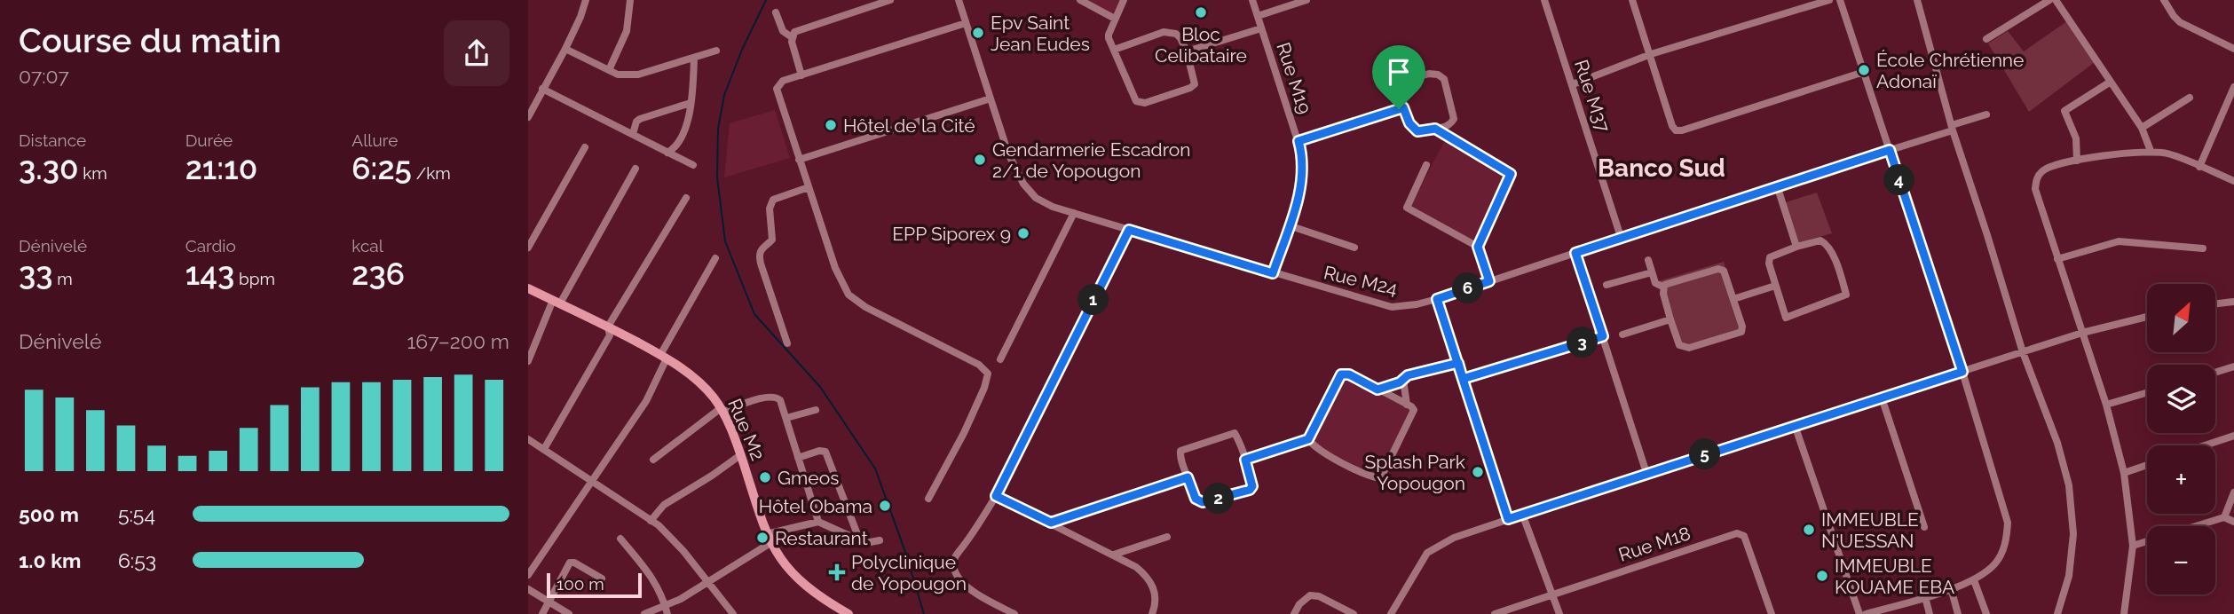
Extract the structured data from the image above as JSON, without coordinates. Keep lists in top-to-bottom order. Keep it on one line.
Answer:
{"streets":{"street":["Rue M19","Rue M37","Rue M24","Rue M2","Rue M18"]},"crossings":[["Rue M19","Rue M24"],["Rue M37","Rue M24"]],"districts":["Banco Sud"],"places":{"other":["Bloc Celibataire","Epv Saint Jean Eudes","École Chrétienne Adonaï","Hôtel de la Cité","Gendarmerie Escadron 2/1 de Yopougon","EPP Siporex 9","Splash Park Yopougon","Gmeos","Hôtel Obama","IMMEUBLE N'UESSAN","Restaurant","IMMEUBLE KOUAME EBA"],"health":["Polyclinique de Yopougon"]},"scale_bar":"100 m","north":"top right","page":{"heading":["Course du matin","07:07"],"stats":[["Distance","3.30 km"],["Durée","21:10"],["Allure","6:25 /km"],["Dénivelé","33 m"],["Cardio","143 bpm"],["kcal","236"]],"pins":["4","6","1","3","5","2"],"map_buttons":["+","−"],"chart":["Dénivelé","167–200 m"],"list":[{"name":"500 m","note":"5:54"},{"name":"1.0 km","note":"6:53"}],"scale":"100 m"}}
